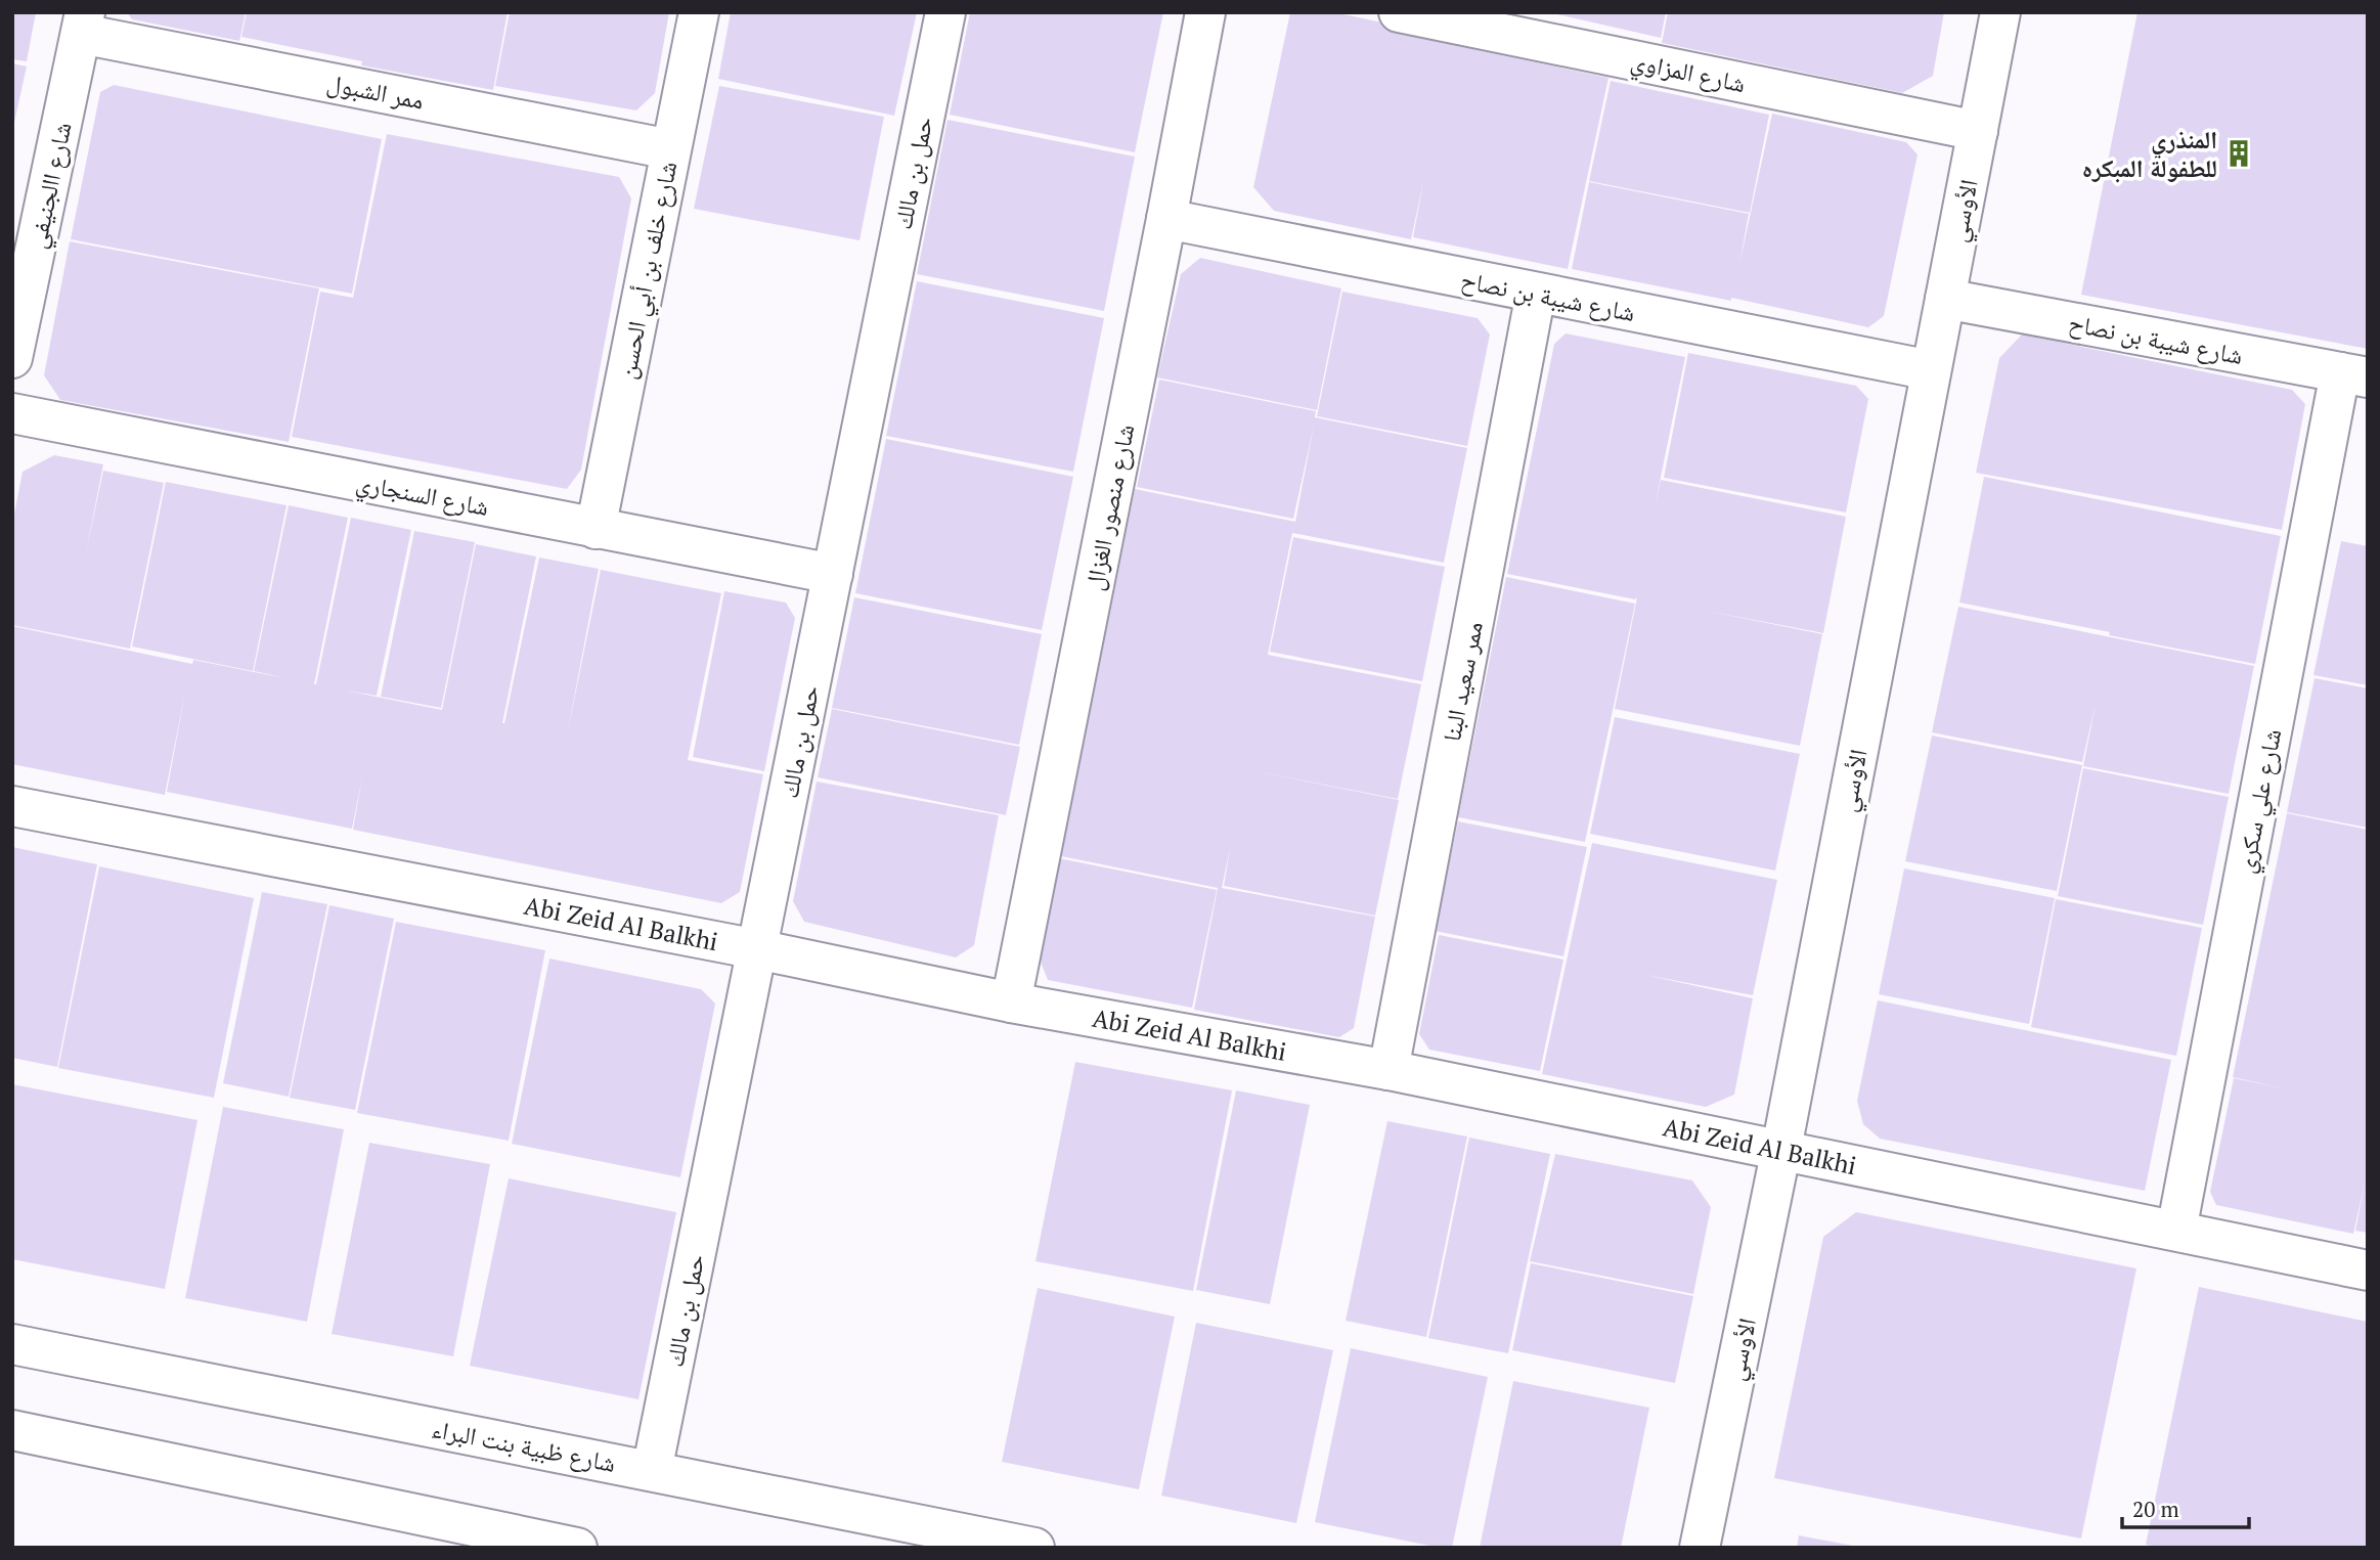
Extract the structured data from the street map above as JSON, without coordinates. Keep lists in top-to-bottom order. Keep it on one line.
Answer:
{"streets":{"street":["شارع المزاوي","ممر الشبول","حمل بن مالك","شارع االجنيفي","الأوسي","شارع خلف بن أبي الحسن","شارع شيبة بن نصاح","شارع السنجاري","شارع منصور الغزال","ممر سعيد البنا","شارع علي سكري","Abi Zeid Al Balkhi","شارع ظبية بنت البراء"]},"crossings":[["شارع المزاوي","الأوسي"],["ممر الشبول","شارع االجنيفي"],["ممر الشبول","شارع خلف بن أبي الحسن"],["حمل بن مالك","شارع السنجاري"],["حمل بن مالك","Abi Zeid Al Balkhi"],["حمل بن مالك","شارع ظبية بنت البراء"],["الأوسي","شارع شيبة بن نصاح"],["الأوسي","Abi Zeid Al Balkhi"],["شارع خلف بن أبي الحسن","شارع السنجاري"],["شارع شيبة بن نصاح","شارع منصور الغزال"],["شارع شيبة بن نصاح","ممر سعيد البنا"],["شارع شيبة بن نصاح","شارع علي سكري"],["شارع منصور الغزال","Abi Zeid Al Balkhi"],["ممر سعيد البنا","Abi Zeid Al Balkhi"],["شارع علي سكري","Abi Zeid Al Balkhi"]],"places":{"building":["المنذري للطفولة المبكره"]},"scale_bar":"20 m"}
